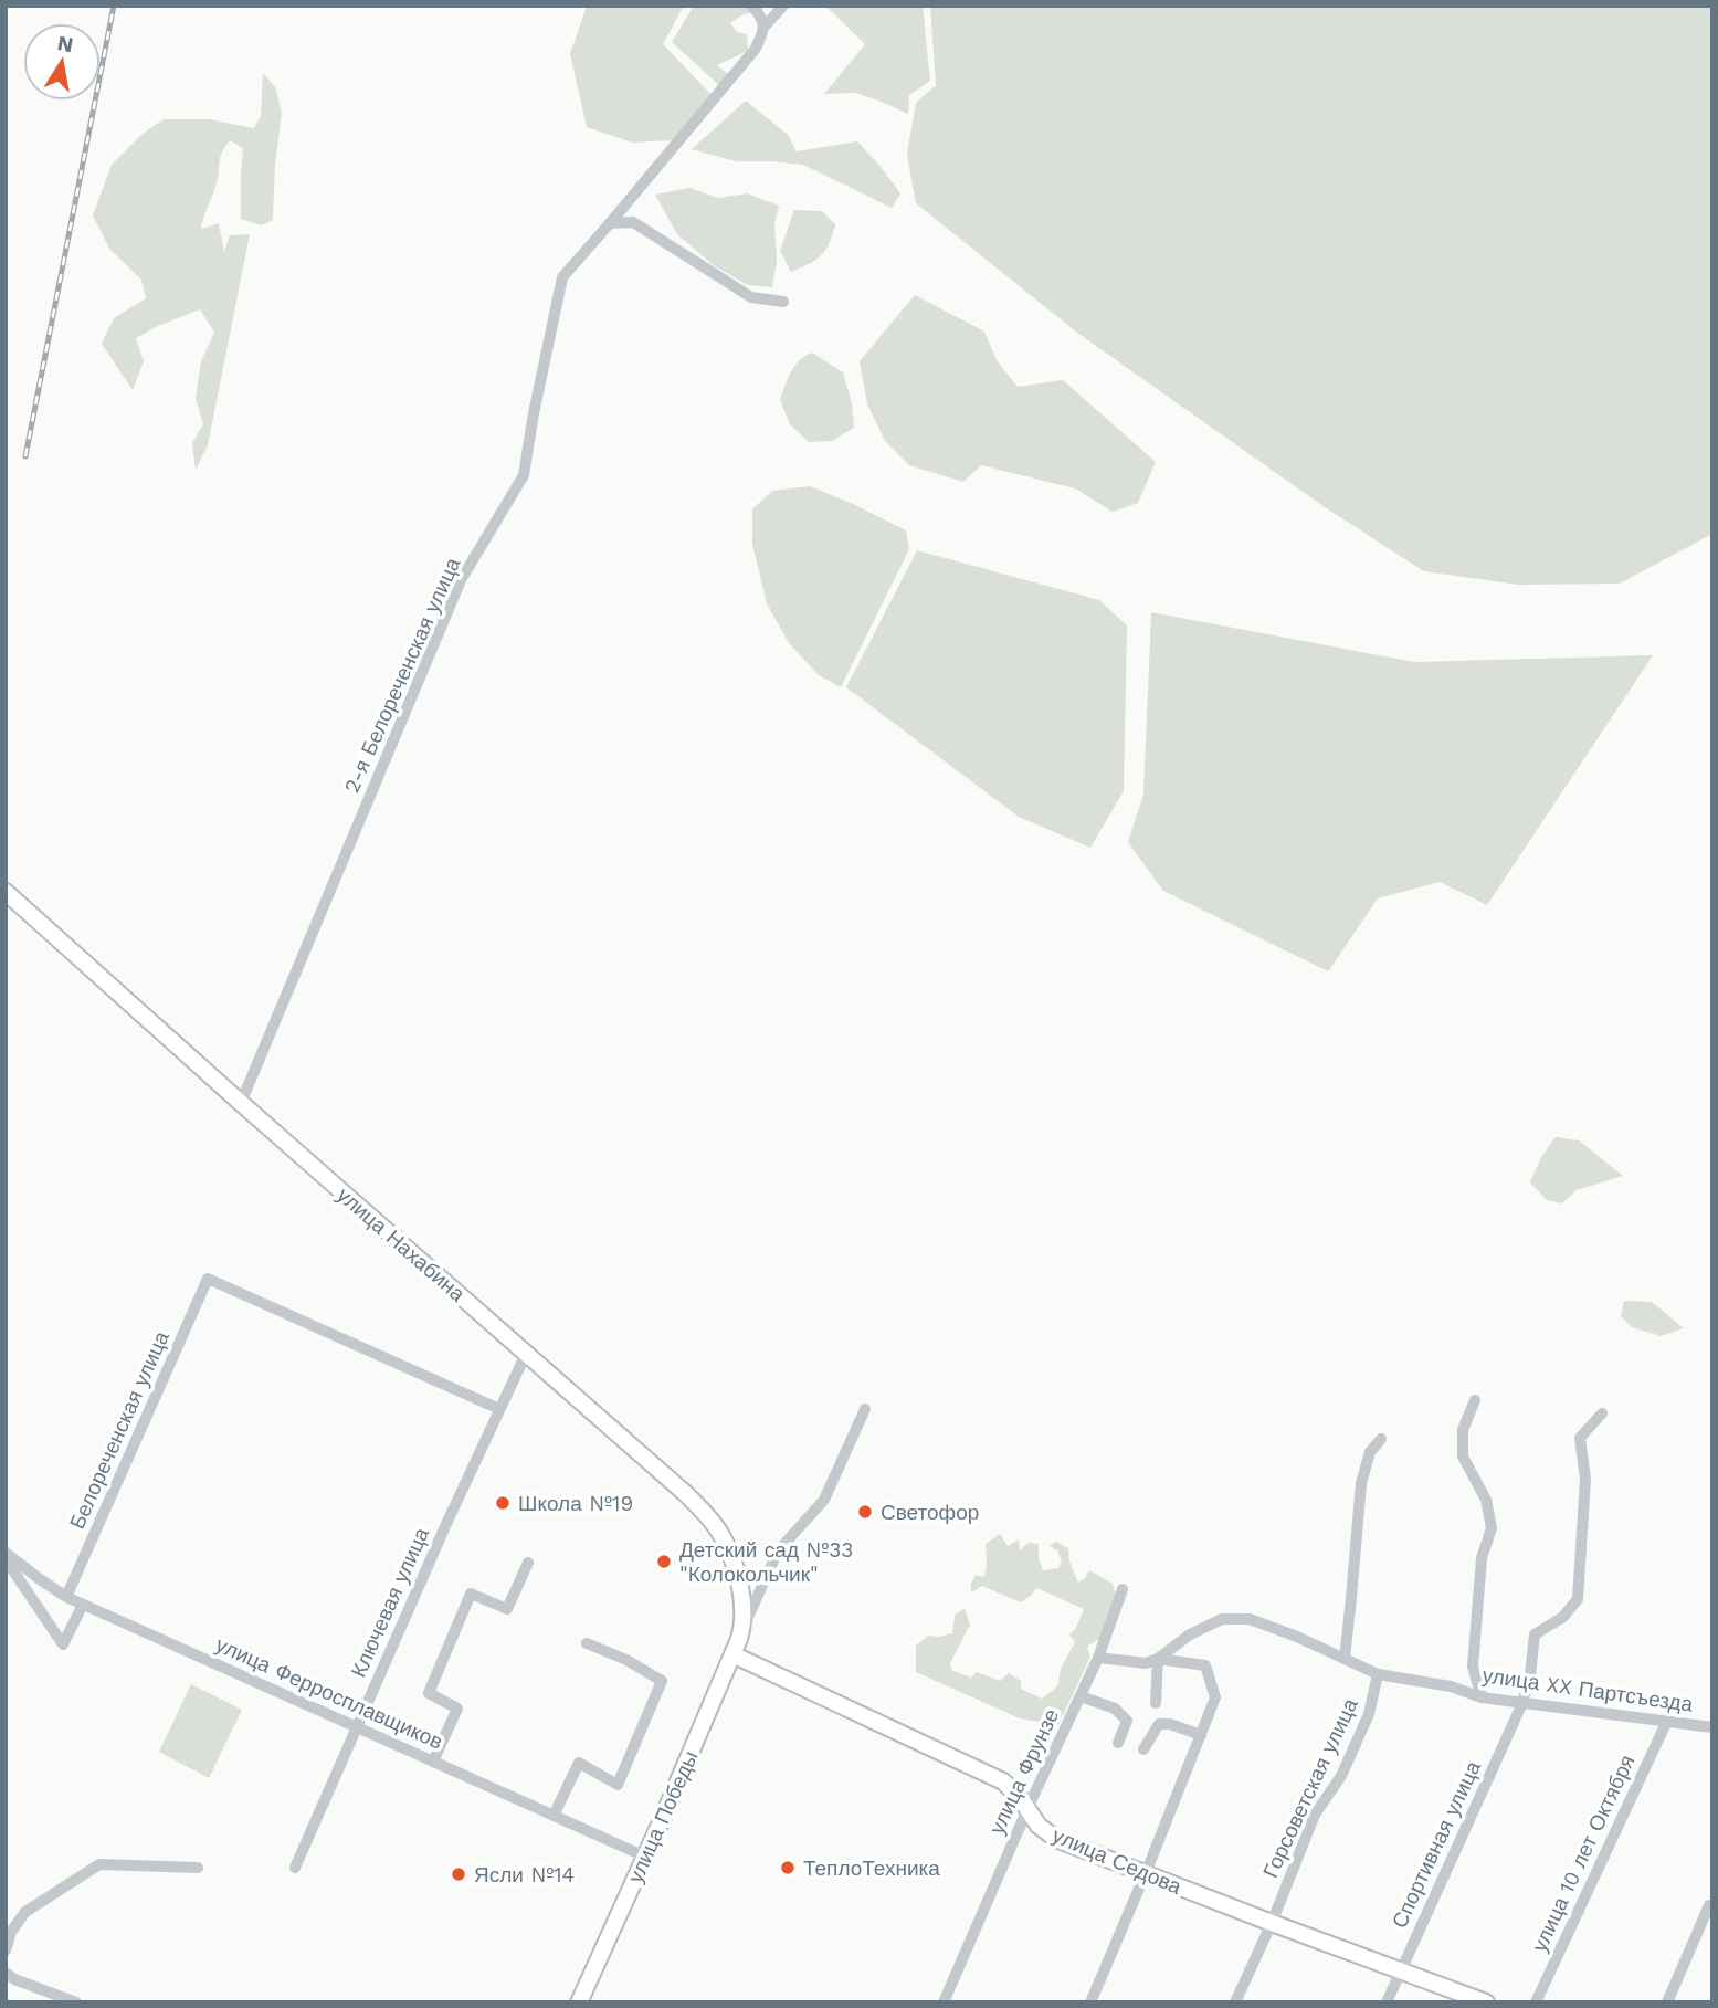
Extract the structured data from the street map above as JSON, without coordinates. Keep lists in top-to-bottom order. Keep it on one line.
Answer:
{"streets":{"main road":["улица Нахабина","улица Победы","улица Седова"],"street":["2-я Белореченская улица","Белореченская улица","Ключевая улица","улица XX Партсъезда","улица Ферросплавщиков","улица Фрунзе","Горсоветская улица","Спортивная улица","улица 10 лет Октября"]},"crossings":[["2-я Белореченская улица","улица Нахабина"],["улица Нахабина","Ключевая улица"],["улица Нахабина","улица Победы"],["Белореченская улица","Ключевая улица"],["Белореченская улица","улица Ферросплавщиков"],["Ключевая улица","улица Ферросплавщиков"],["улица XX Партсъезда","Горсоветская улица"],["улица XX Партсъезда","Спортивная улица"],["улица XX Партсъезда","улица 10 лет Октября"],["улица Ферросплавщиков","улица Победы"],["улица Фрунзе","улица Седова"],["Горсоветская улица","улица Седова"],["улица Победы","улица Седова"],["Спортивная улица","улица Седова"]],"places":["Школа №19","Светофор","Детский сад №33 \"Колокольчик\"","ТеплоТехника","Ясли №14"],"north":"top"}
